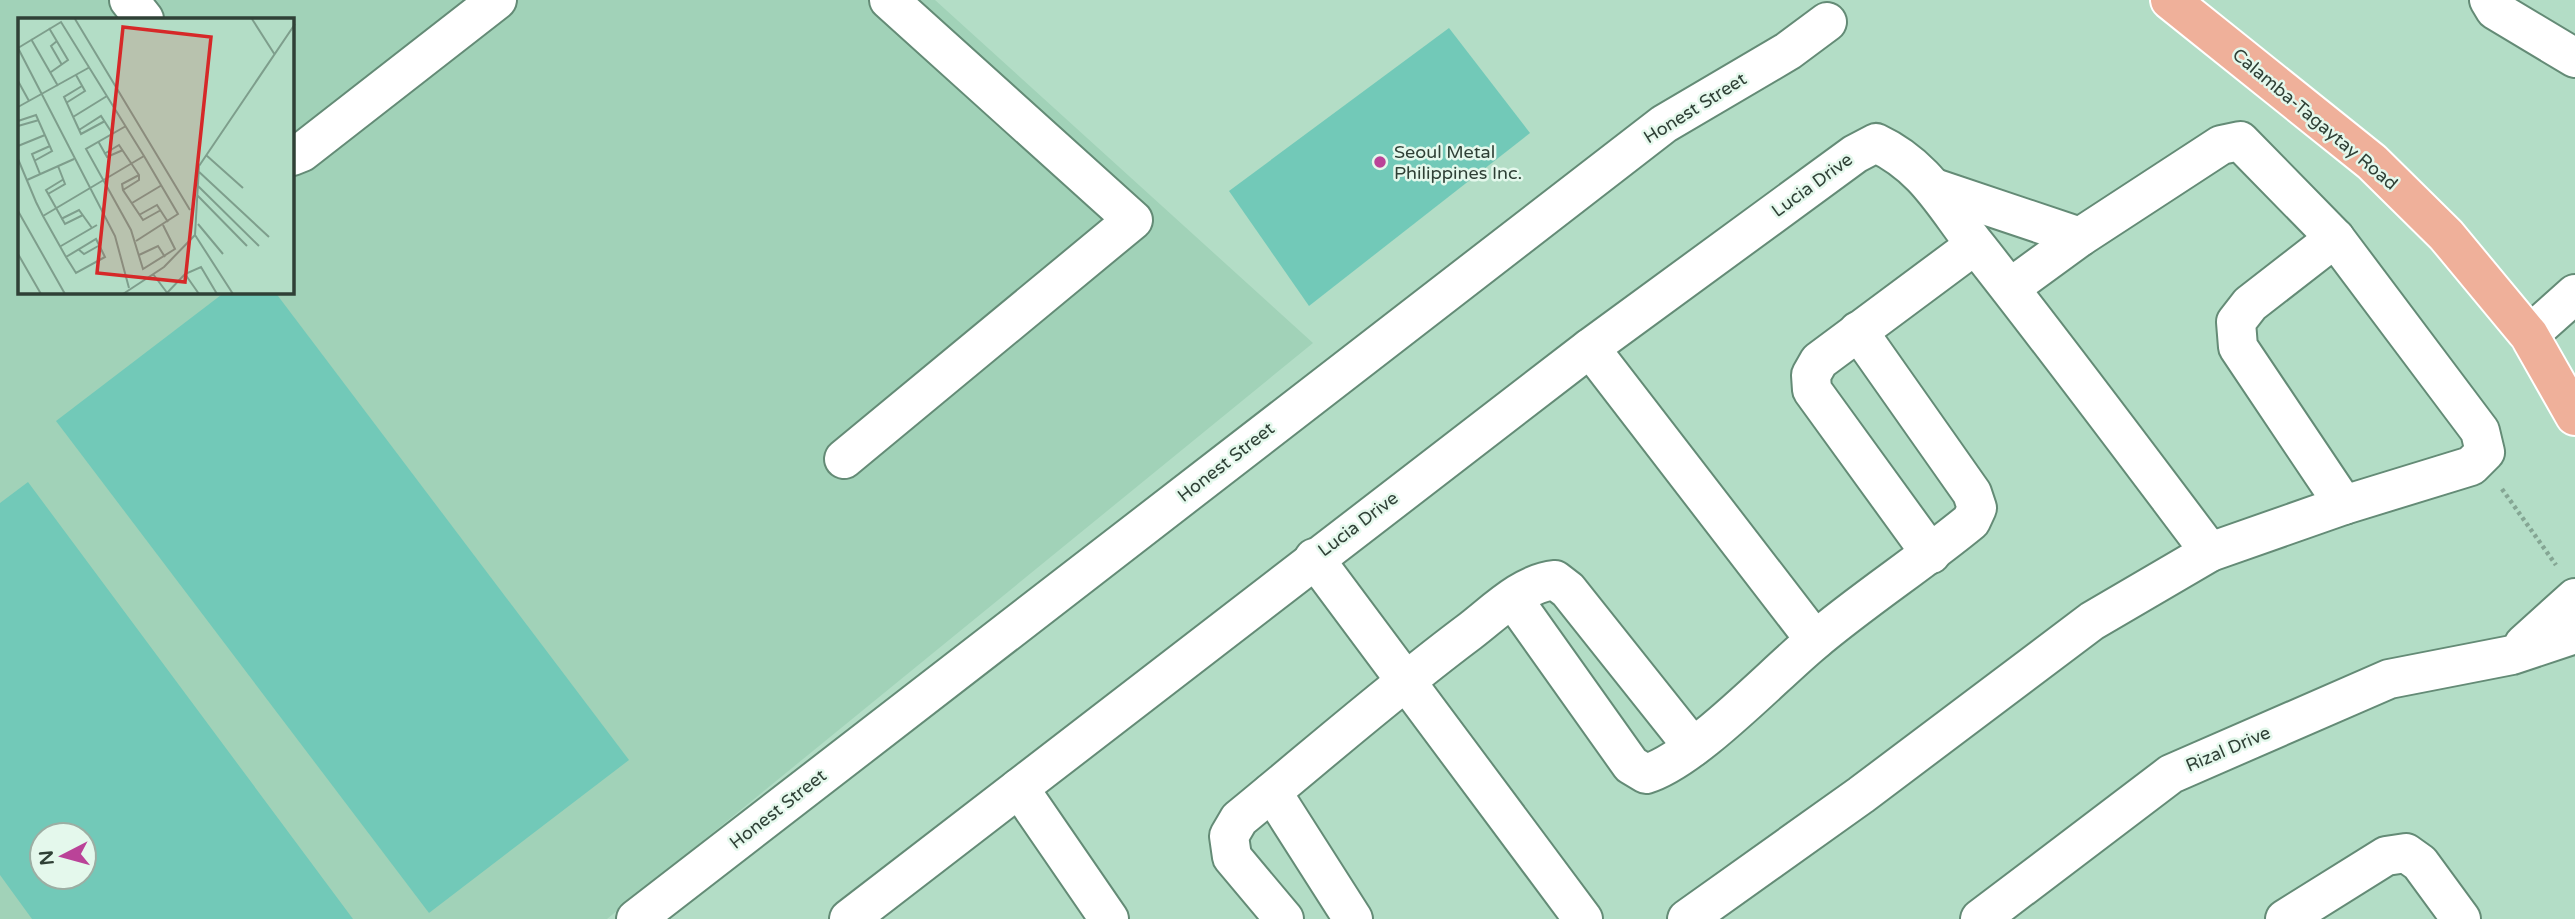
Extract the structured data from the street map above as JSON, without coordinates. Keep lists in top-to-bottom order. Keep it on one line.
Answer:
{"streets":{"main road":["Calamba-Tagaytay Road"],"street":["Honest Street","Lucia Drive","Rizal Drive"]},"places":["Seoul Metal Philippines Inc."],"north":"left"}
